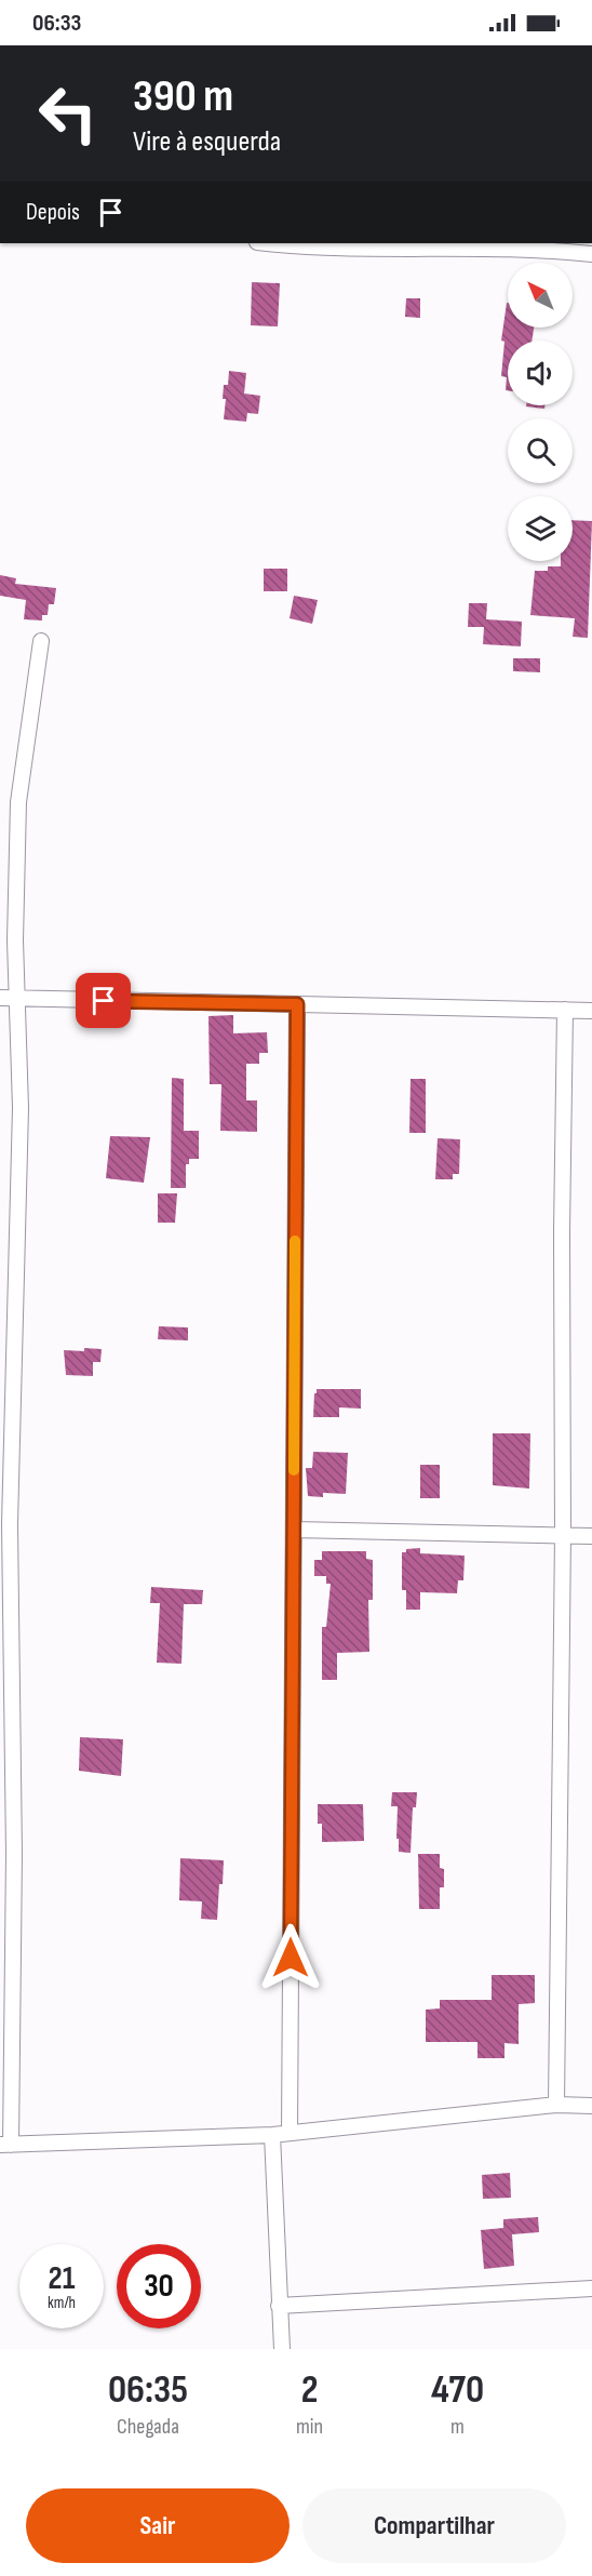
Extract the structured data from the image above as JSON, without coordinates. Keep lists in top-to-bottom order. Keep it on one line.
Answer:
{"north":"top left","page":{"status":"06:33","turn":["390 m","Vire à esquerda"],"then":"Depois","speed":"21 km/h","limit":"30","eta":["06:35","Chegada","2","min","470","m"],"buttons":["Sair","Compartilhar"]}}
